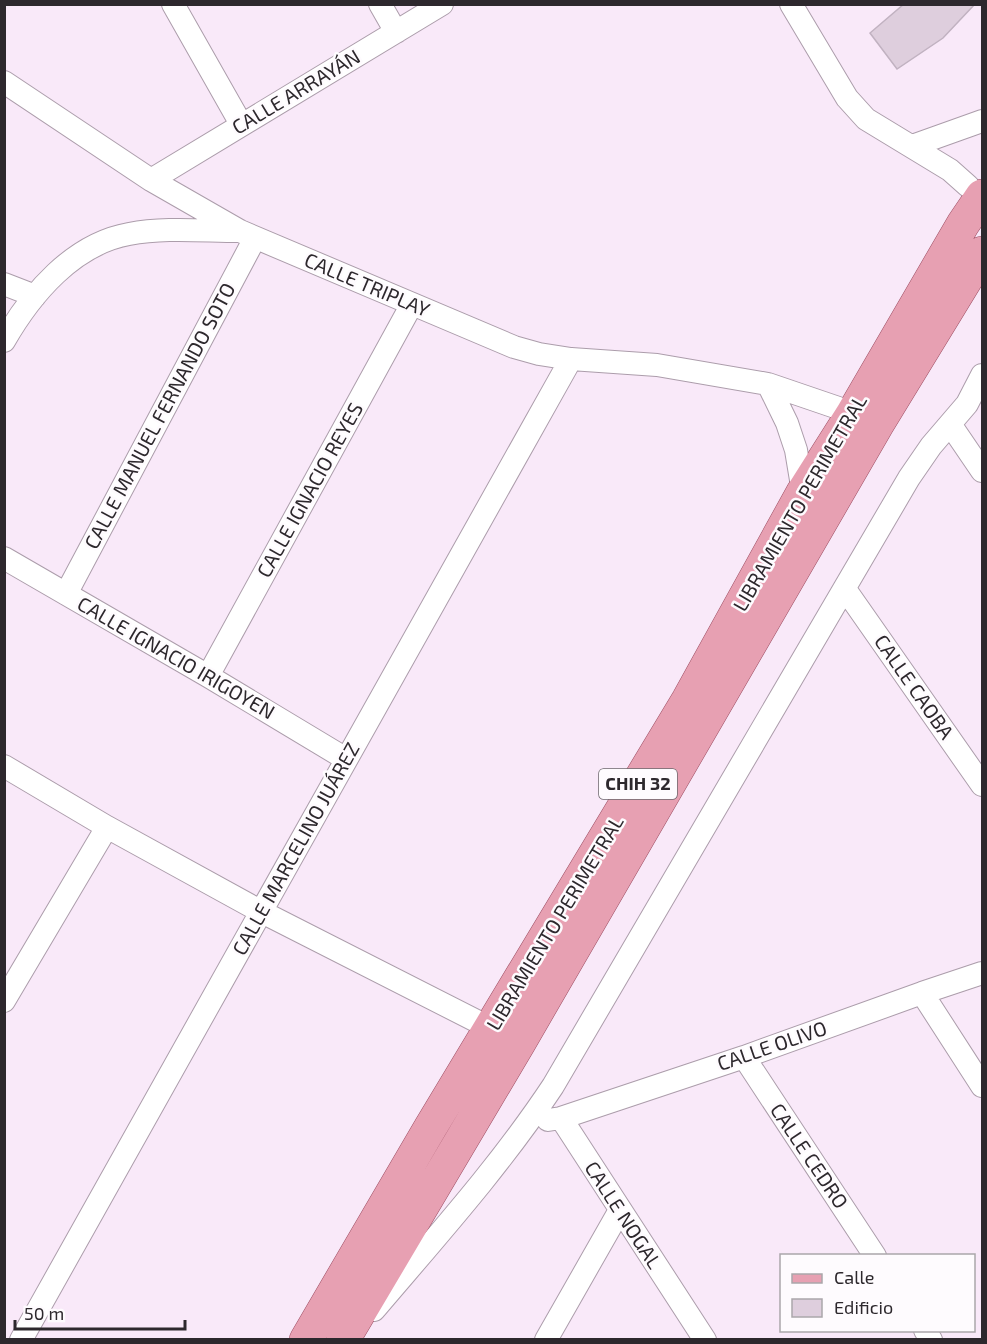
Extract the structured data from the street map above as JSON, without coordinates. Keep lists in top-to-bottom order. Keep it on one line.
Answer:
{"streets":{"main road":["LIBRAMIENTO PERIMETRAL","CHIH 32"],"street":["CALLE ARRAYÁN","CALLE TRIPLAY","CALLE MANUEL FERNANDO SOTO","CALLE IGNACIO REYES","CALLE IGNACIO IRIGOYEN","CALLE CAOBA","CALLE MARCELINO JUÁREZ","CALLE OLIVO","CALLE CEDRO","CALLE NOGAL"]},"crossings":[["CALLE ARRAYÁN","CALLE TRIPLAY"],["CALLE TRIPLAY","CALLE MANUEL FERNANDO SOTO"],["CALLE TRIPLAY","CALLE IGNACIO REYES"],["CALLE TRIPLAY","LIBRAMIENTO PERIMETRAL"],["CALLE TRIPLAY","CALLE MARCELINO JUÁREZ"],["CALLE MANUEL FERNANDO SOTO","CALLE IGNACIO IRIGOYEN"],["CALLE IGNACIO REYES","CALLE IGNACIO IRIGOYEN"],["CALLE IGNACIO IRIGOYEN","CALLE MARCELINO JUÁREZ"],["CALLE OLIVO","CALLE CEDRO"],["CALLE OLIVO","CALLE NOGAL"]],"legend":["Calle","Edificio"],"scale_bar":"50 m"}
